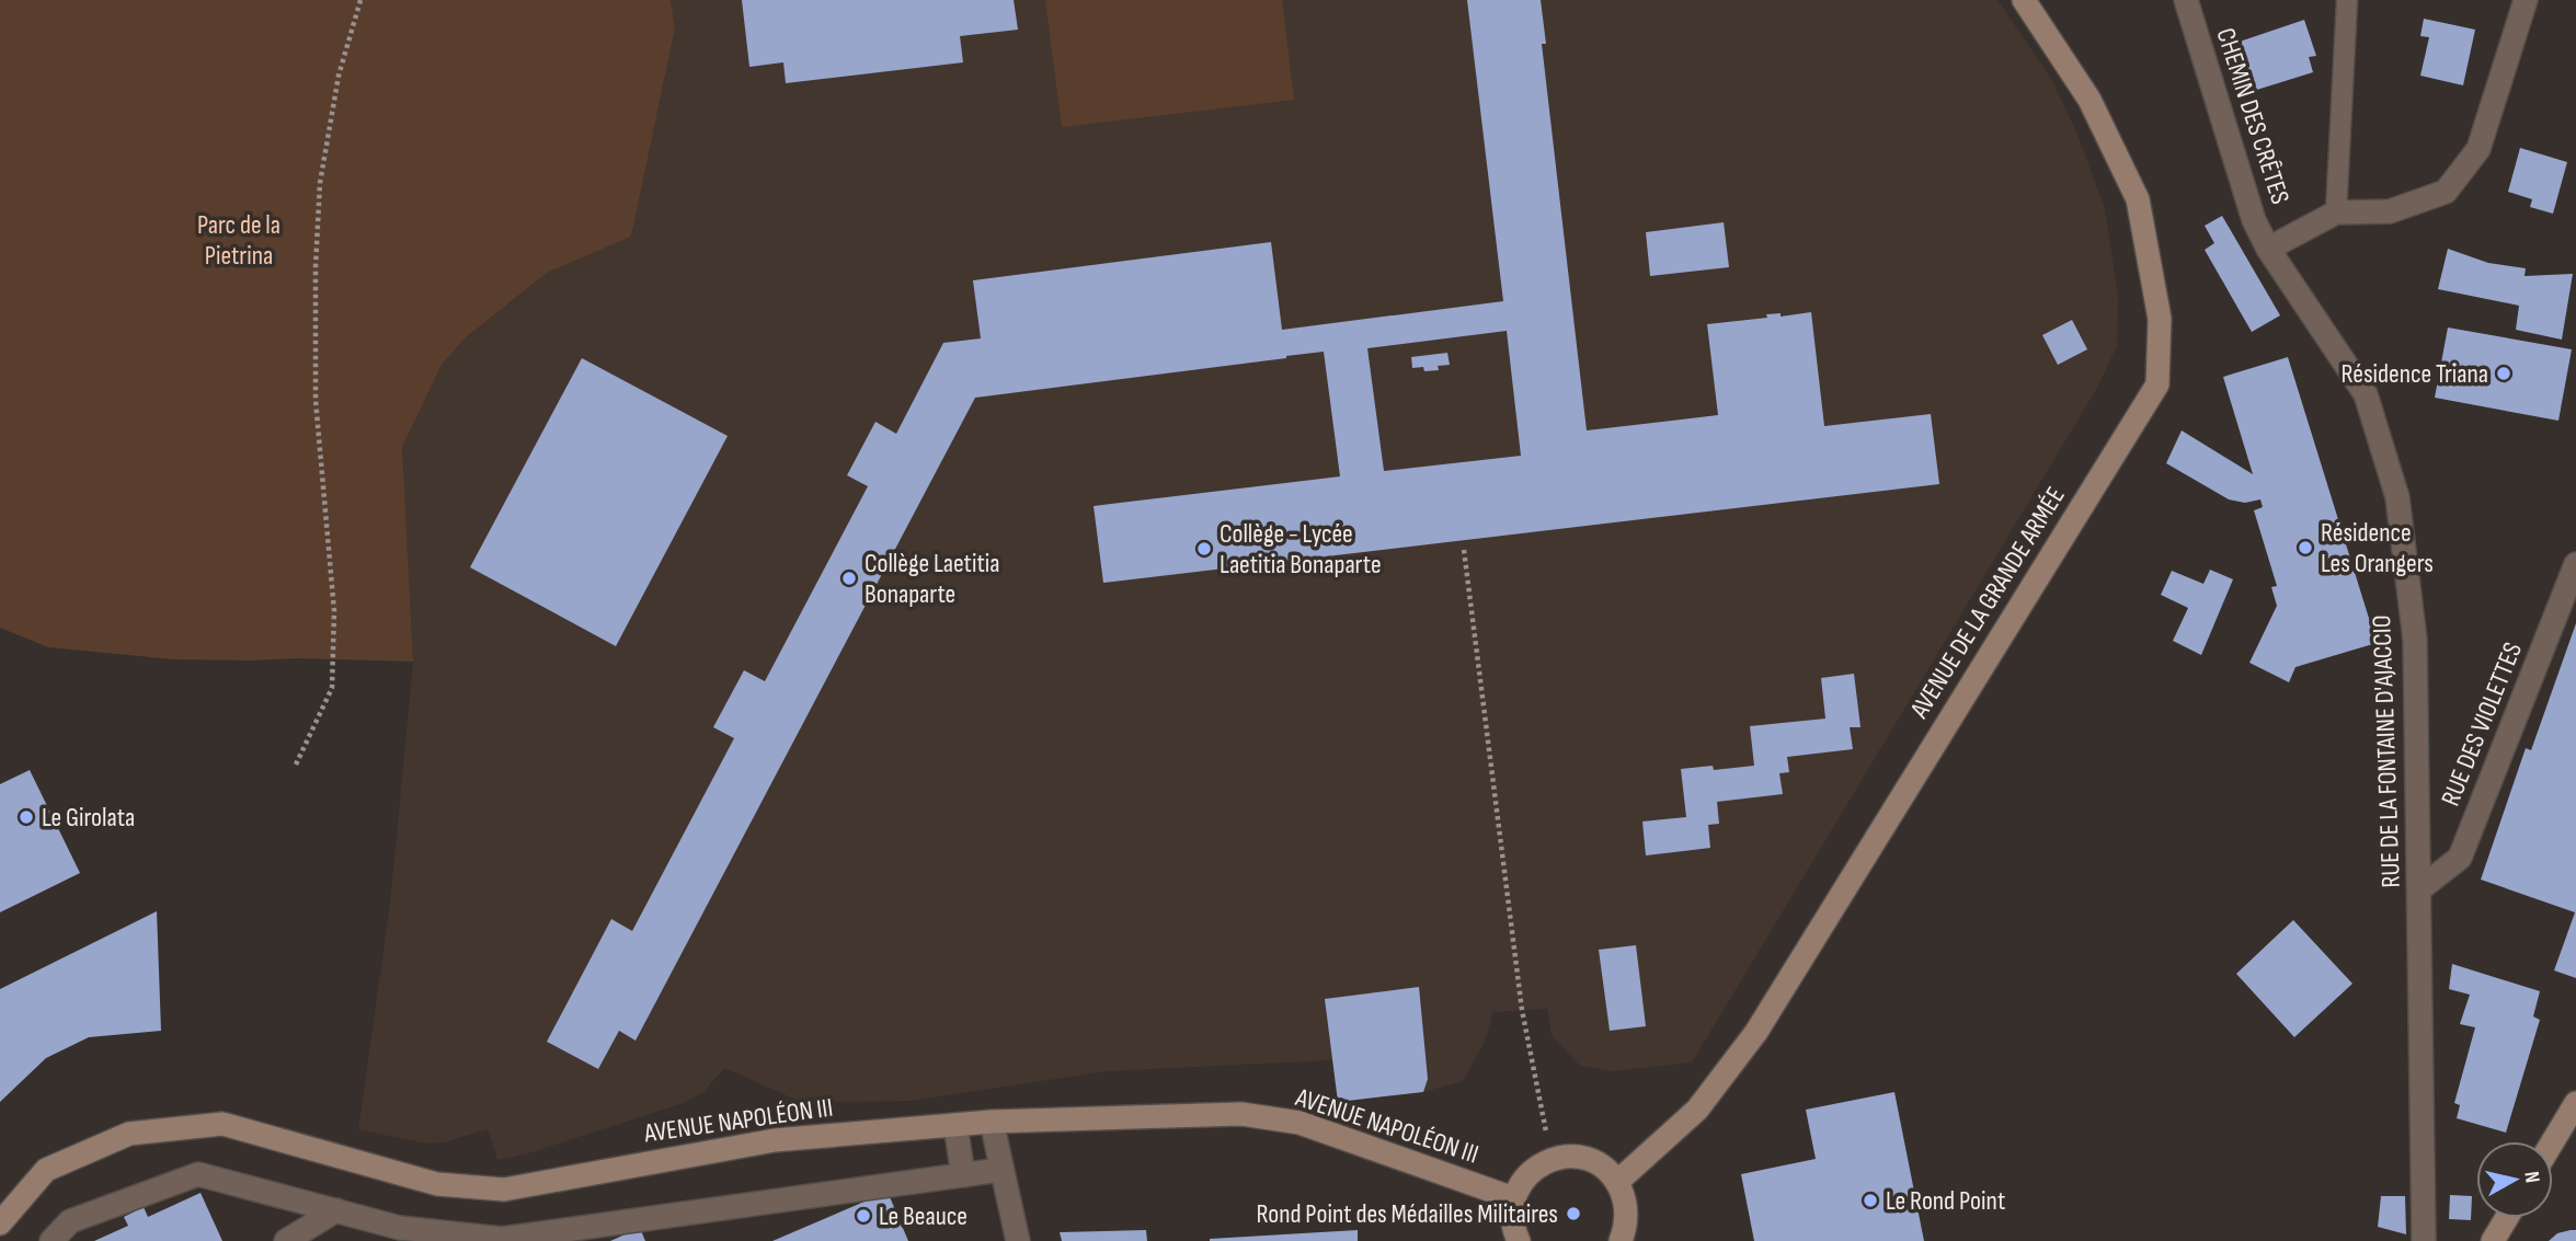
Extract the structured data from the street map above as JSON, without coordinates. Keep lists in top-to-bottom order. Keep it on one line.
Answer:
{"streets":{"main road":["AVENUE DE LA GRANDE ARMÉE","AVENUE NAPOLÉON III"],"street":["CHEMIN DES CRÊTES","RUE DES VIOLETTES","RUE DE LA FONTAINE D'AJACCIO"]},"crossings":[["CHEMIN DES CRÊTES","RUE DE LA FONTAINE D'AJACCIO"],["RUE DES VIOLETTES","RUE DE LA FONTAINE D'AJACCIO"]],"parks":["Parc de la Pietrina"],"places":["Résidence Triana","Résidence Les Orangers","Collège - Lycée Laetitia Bonaparte","Collège Laetitia Bonaparte","Le Girolata","Le Rond Point","Rond Point des Médailles Militaires","Le Beauce"],"north":"right"}
